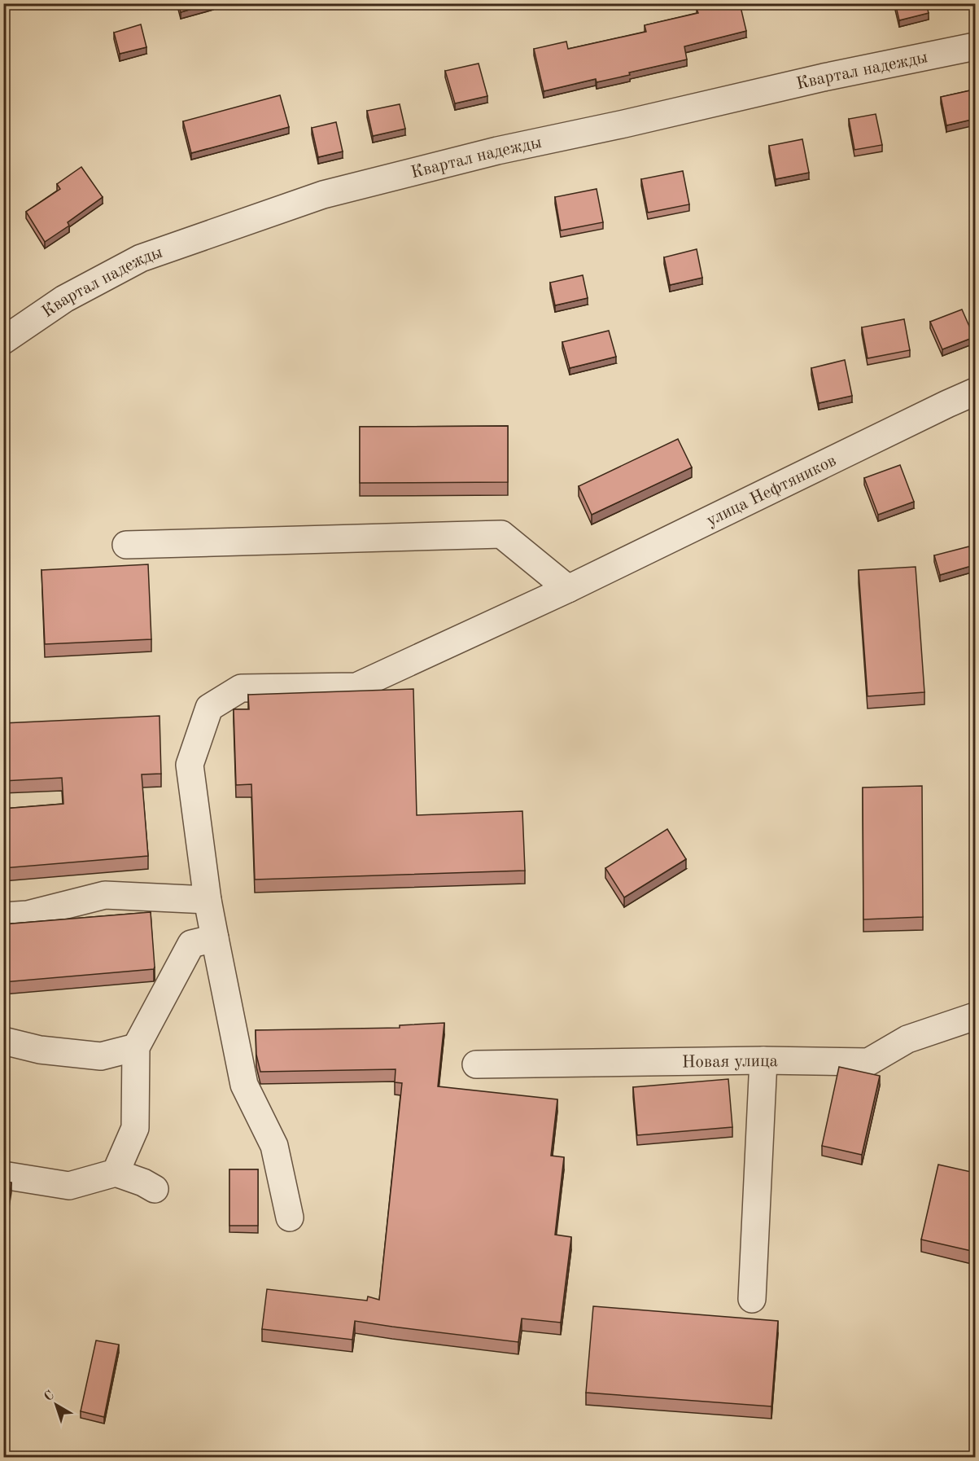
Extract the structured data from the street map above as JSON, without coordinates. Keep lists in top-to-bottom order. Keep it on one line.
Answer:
{"streets":{"street":["Квартал надежды","улица Нефтяников","Новая улица"]},"north":"top left"}
